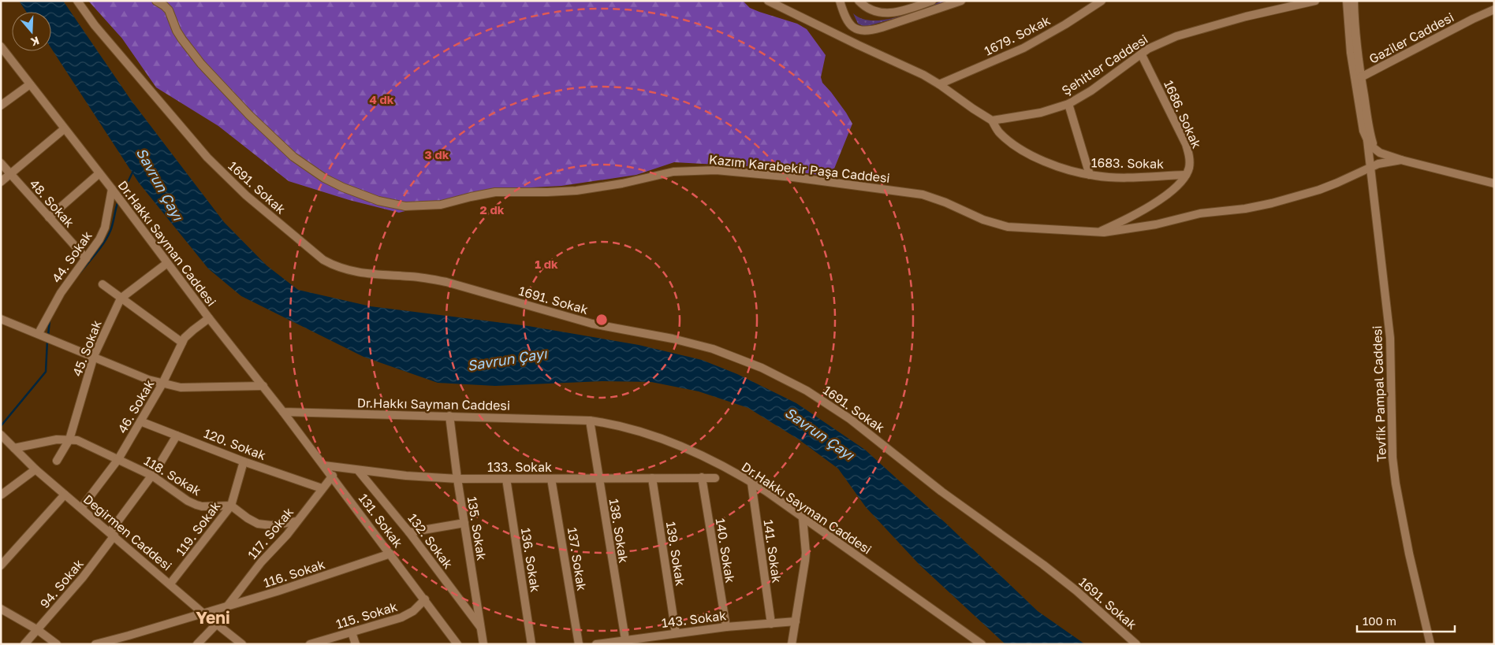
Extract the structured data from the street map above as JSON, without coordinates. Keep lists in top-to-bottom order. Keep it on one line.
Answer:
{"streets":{"street":["1679. Sokak","Gaziler Caddesi","Şehitler Caddesi","1686. Sokak","1683. Sokak","Kazım Karabekir Paşa Caddesi","1691. Sokak","48. Sokak","Dr.Hakkı Sayman Caddesi","44. Sokak","45. Sokak","Tevfik Pampal Caddesi","46. Sokak","120. Sokak","133. Sokak","118. Sokak","131. Sokak","119. Sokak","135. Sokak","138. Sokak","Değirmen Caddesi","117. Sokak","132. Sokak","140. Sokak","141. Sokak","139. Sokak","137. Sokak","136. Sokak","116. Sokak","94. Sokak","115. Sokak","143. Sokak"]},"crossings":[["Şehitler Caddesi","1686. Sokak"],["Şehitler Caddesi","1683. Sokak"],["1686. Sokak","1683. Sokak"],["Kazım Karabekir Paşa Caddesi","Tevfik Pampal Caddesi"],["48. Sokak","44. Sokak"],["Dr.Hakkı Sayman Caddesi","44. Sokak"],["Dr.Hakkı Sayman Caddesi","45. Sokak"],["Dr.Hakkı Sayman Caddesi","46. Sokak"],["Dr.Hakkı Sayman Caddesi","131. Sokak"],["Dr.Hakkı Sayman Caddesi","135. Sokak"],["Dr.Hakkı Sayman Caddesi","138. Sokak"],["Dr.Hakkı Sayman Caddesi","141. Sokak"],["45. Sokak","118. Sokak"],["46. Sokak","120. Sokak"],["46. Sokak","118. Sokak"],["46. Sokak","Değirmen Caddesi"],["120. Sokak","119. Sokak"],["120. Sokak","117. Sokak"],["120. Sokak","94. Sokak"],["133. Sokak","131. Sokak"],["133. Sokak","135. Sokak"],["133. Sokak","138. Sokak"],["133. Sokak","132. Sokak"],["133. Sokak","140. Sokak"],["133. Sokak","139. Sokak"],["133. Sokak","137. Sokak"],["133. Sokak","136. Sokak"],["118. Sokak","119. Sokak"],["118. Sokak","Değirmen Caddesi"],["118. Sokak","94. Sokak"],["131. Sokak","117. Sokak"],["131. Sokak","116. Sokak"],["131. Sokak","115. Sokak"],["119. Sokak","Değirmen Caddesi"],["135. Sokak","132. Sokak"],["138. Sokak","143. Sokak"],["Değirmen Caddesi","116. Sokak"],["Değirmen Caddesi","94. Sokak"],["117. Sokak","116. Sokak"],["140. Sokak","143. Sokak"],["141. Sokak","143. Sokak"],["139. Sokak","143. Sokak"]],"districts":["Yeni"],"water":["Savrun Çayı"],"scale_bar":"100 m","north":"bottom","rings":["4 dk","3 dk","2 dk","1 dk"]}
